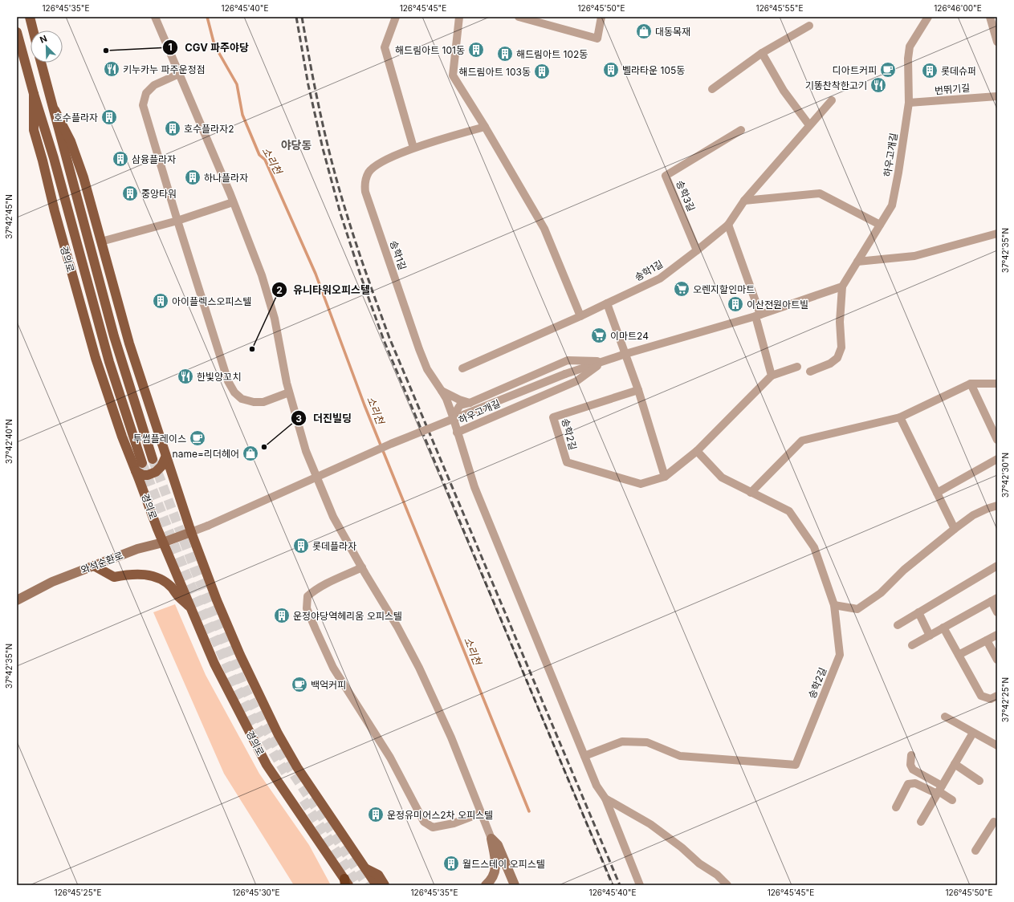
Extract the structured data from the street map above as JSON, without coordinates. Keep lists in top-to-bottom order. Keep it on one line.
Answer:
{"streets":{"main road":["경의로"],"street":["번뛰기길","하우고개길","송학3길","송학1길","송학2길","와석순환로"]},"crossings":[["번뛰기길","하우고개길"],["하우고개길","송학1길"],["하우고개길","와석순환로"],["송학3길","송학1길"],["경의로","와석순환로"]],"districts":["야당동"],"water":["소리천"],"places":{"shop":["대동목재","name=리더헤어"],"building":["해드림아트 101동","해드림아트 102동","벨라타운 105동","롯데슈퍼","해드림아트 103동","호수플라자","호수플라자2","삼융플라자","하나플라자","중앙타워","아이플렉스오피스텔","이산전원아트빌","롯데플라자","운정야당역헤리움 오피스텔","운정유미어스2차 오피스텔","월드스테이 오피스텔"],"other":["CGV 파주야당","유니타워오피스텔","더진빌딩"],"restaurant":["키누카누 파주운정점","기똥찬착한고기","한빛양꼬치"],"cafe":["디아트커피","투썸플레이스","백억커피"],"supermarket":["오렌지할인마트","이마트24"]},"north":"top left","coordinates":["126°45'35\"E","126°45'40\"E","126°45'45\"E","126°45'50\"E","126°45'55\"E","126°46'00\"E","37°42'45\"N","37°42'35\"N","37°42'40\"N","37°42'30\"N","37°42'25\"N","126°45'25\"E","126°45'30\"E"]}
